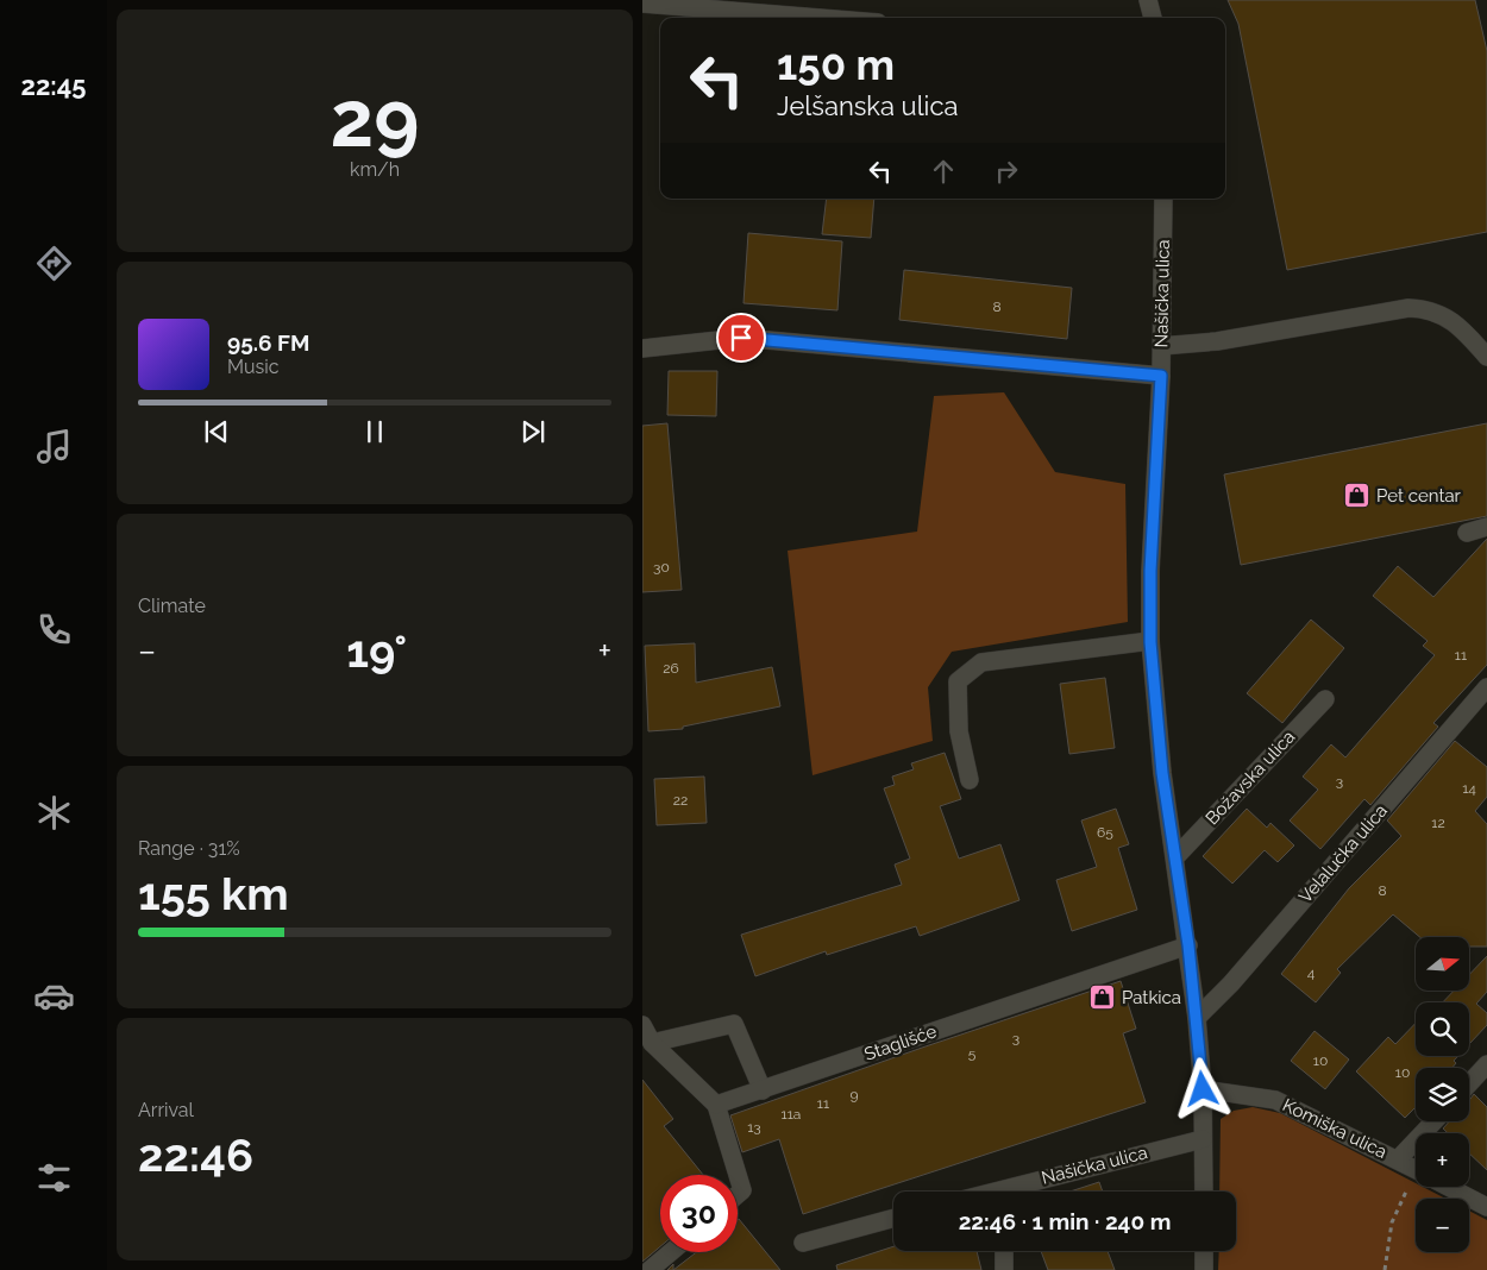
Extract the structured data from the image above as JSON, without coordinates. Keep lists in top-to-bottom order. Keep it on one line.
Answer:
{"streets":{"street":["Našička ulica","Božavska ulica","Velalučka ulica","Staglišće","Komiška ulica"]},"crossings":[["Našička ulica","Božavska ulica"],["Našička ulica","Velalučka ulica"],["Našička ulica","Staglišće"],["Našička ulica","Komiška ulica"]],"places":{"shop":["Pet centar","Patkica"]},"house_numbers":["8","30","11","26","3","14","22","12","65","8","4","3","5","10","10","9","11","11a","13"],"north":"right","page":{"tabs":"22:45","tile":[["29","km/h"],"Climate",["Range · 31%","155 km"],["Arrival","22:46"]],"turn":["150 m","Jelšanska ulica"],"song":["95.6 FM","Music"],"heat":["−","19°","+"],"map_buttons":["+","−"],"limit":"30","trip":"22:46 · 1 min · 240 m"}}
